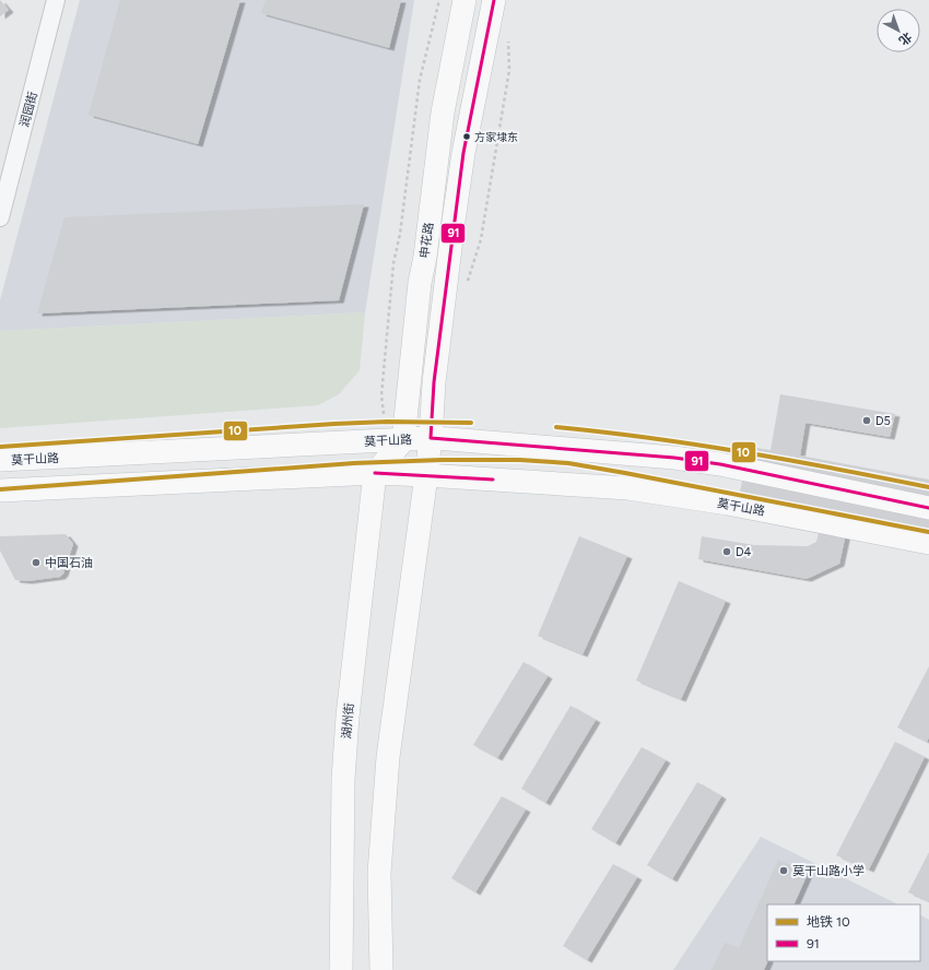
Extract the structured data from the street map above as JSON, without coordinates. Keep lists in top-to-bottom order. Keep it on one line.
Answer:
{"streets":{"main road":["申花路","莫干山路","湖州街"],"street":["润园街"]},"crossings":[["申花路","莫干山路"],["莫干山路","湖州街"]],"places":["方家埭东","D5","D4","中国石油","莫干山路小学"],"lines":["transit line 91","metro line 10"],"legend":["地铁 10","91"],"north":"bottom right"}
